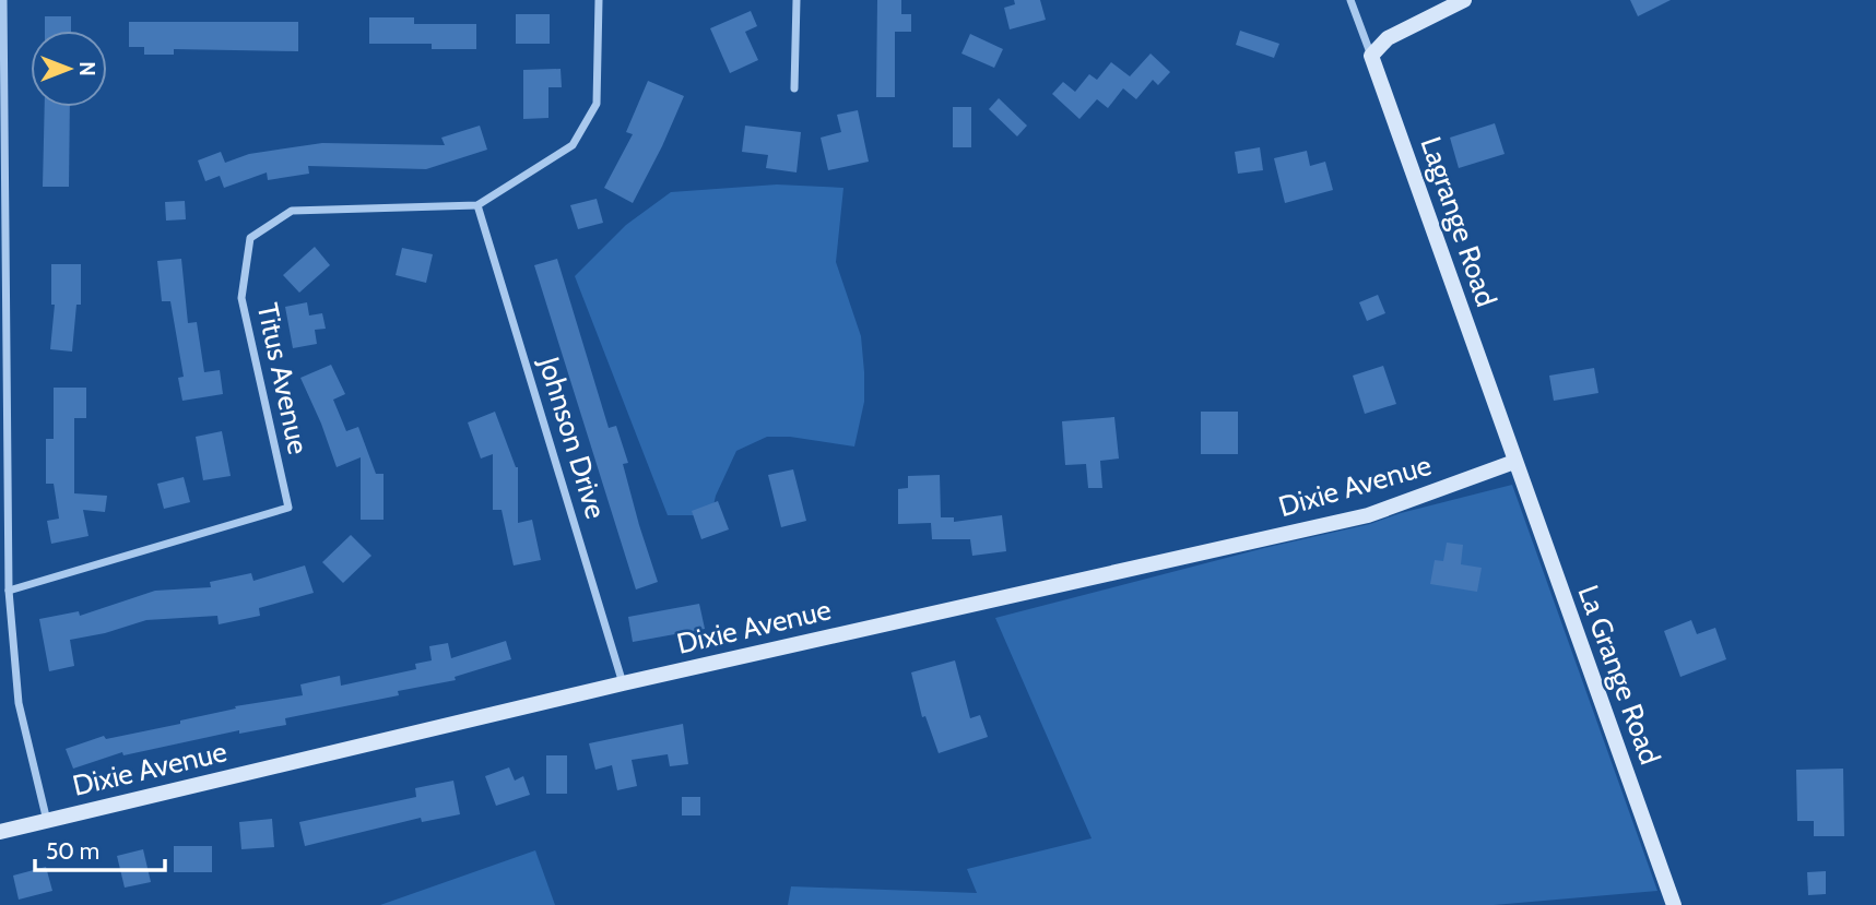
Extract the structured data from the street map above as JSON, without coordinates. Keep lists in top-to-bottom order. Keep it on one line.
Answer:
{"streets":{"street":["Lagrange Road","Titus Avenue","Johnson Drive","Dixie Avenue","La Grange Road"]},"crossings":[["Lagrange Road","Dixie Avenue"],["Lagrange Road","La Grange Road"],["Titus Avenue","Johnson Drive"],["Johnson Drive","Dixie Avenue"],["Dixie Avenue","La Grange Road"]],"scale_bar":"50 m","north":"right"}
